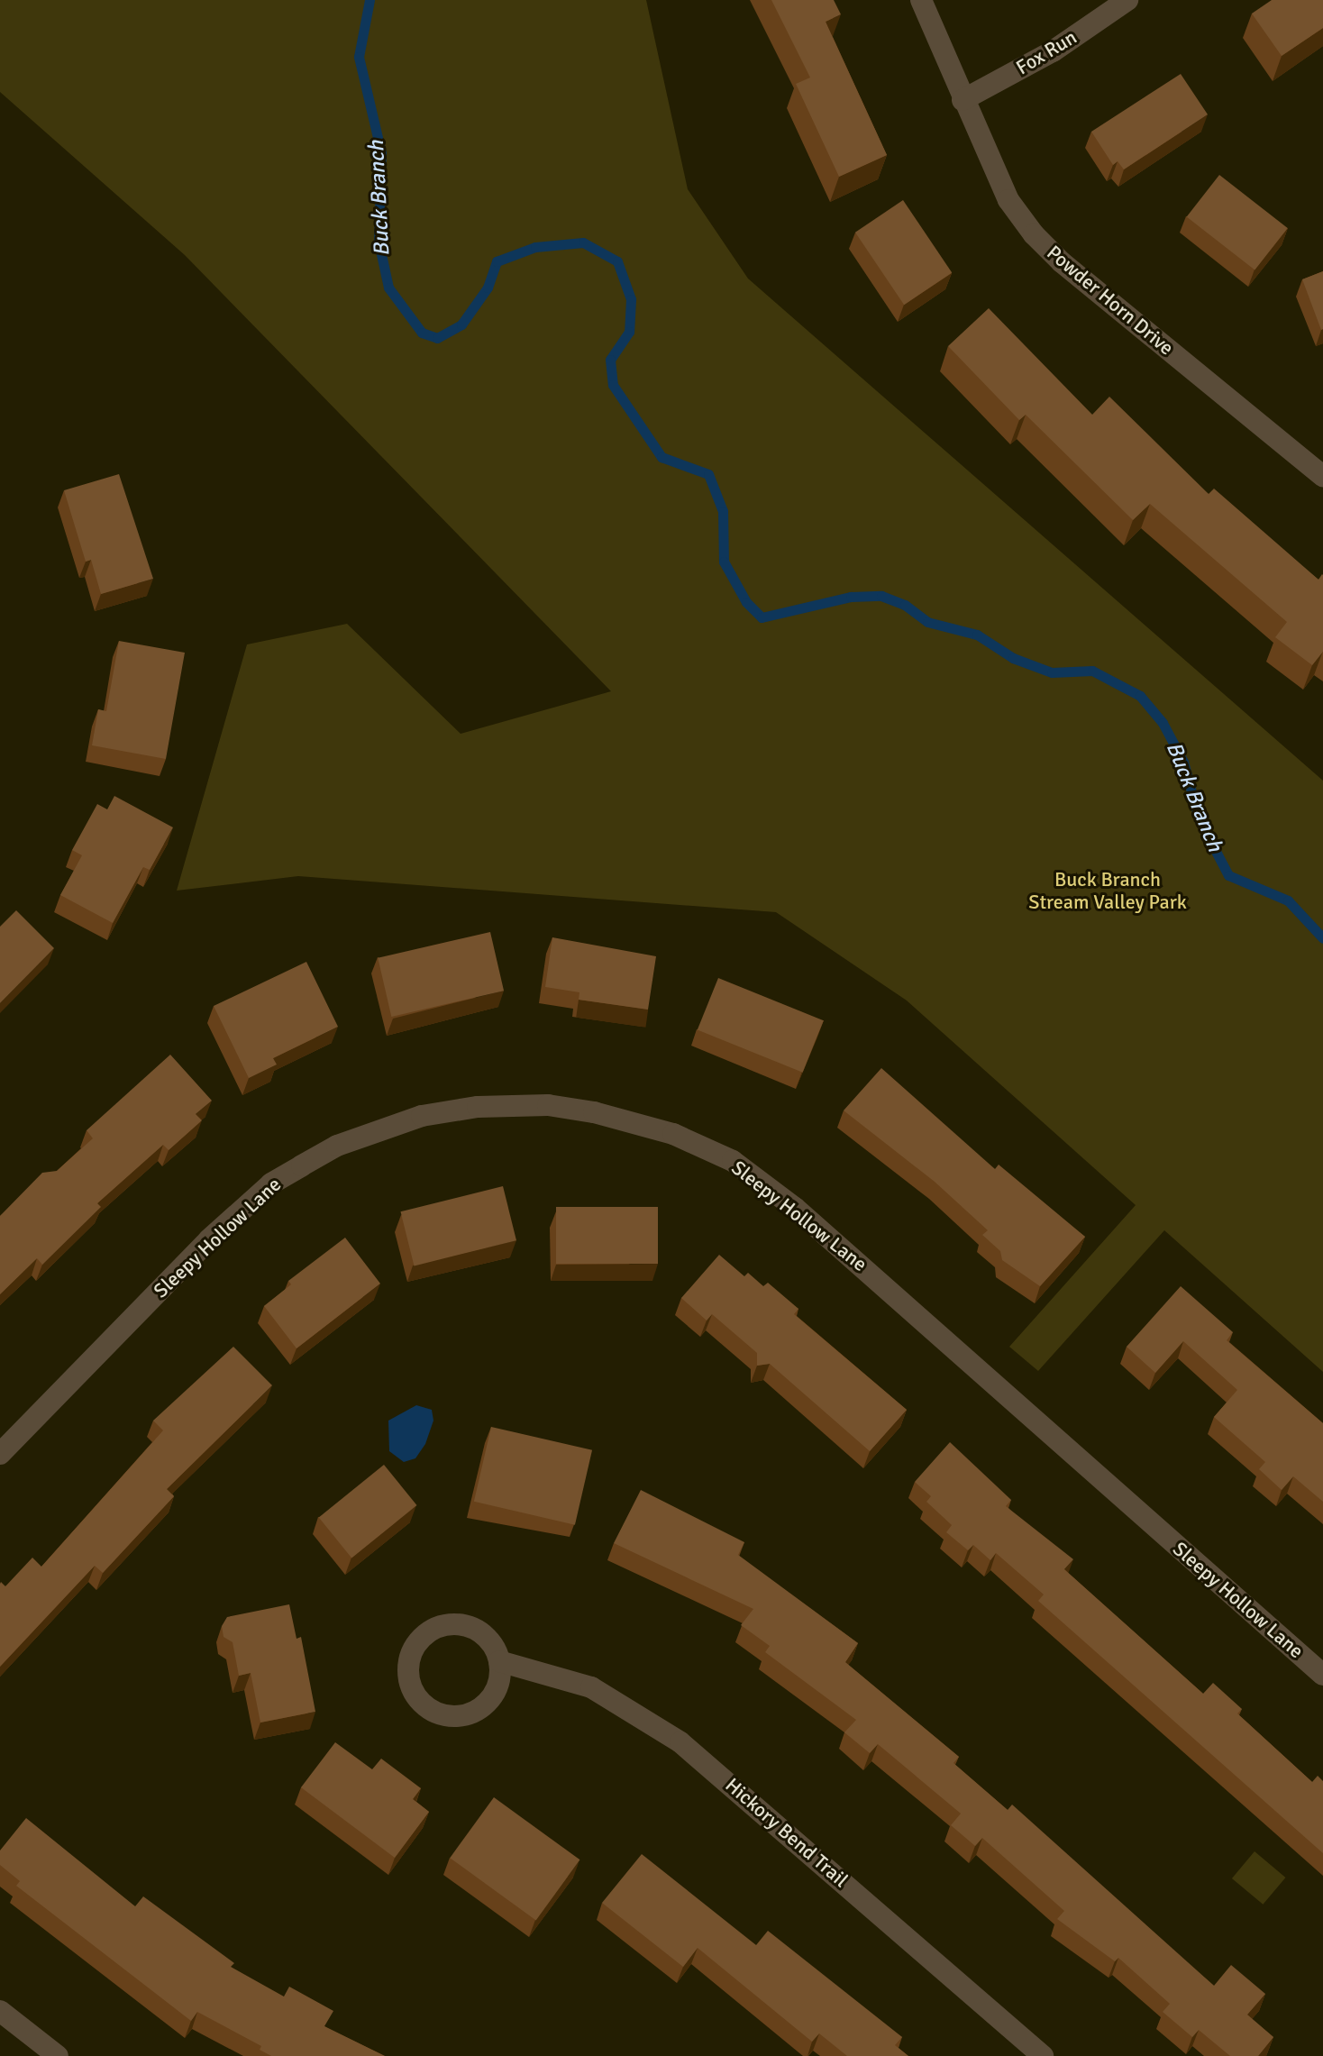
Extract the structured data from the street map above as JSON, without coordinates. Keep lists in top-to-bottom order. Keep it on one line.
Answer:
{"streets":{"street":["Fox Run","Powder Horn Drive","Sleepy Hollow Lane","Hickory Bend Trail"]},"crossings":[["Fox Run","Powder Horn Drive"]],"water":["Buck Branch"],"parks":["Buck Branch Stream Valley Park"]}
